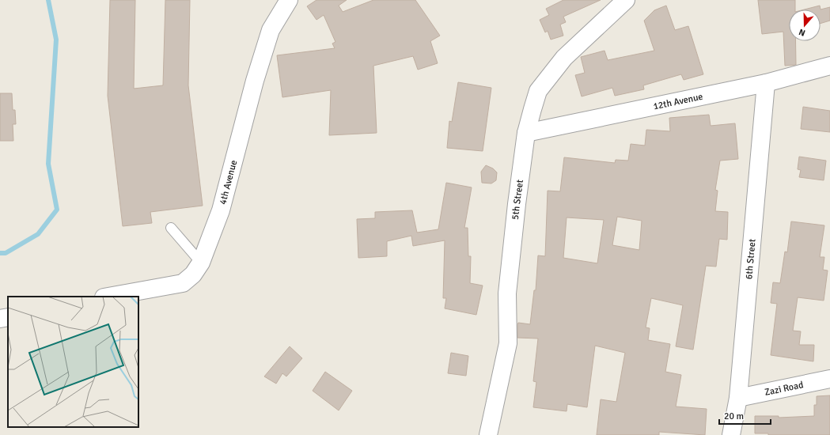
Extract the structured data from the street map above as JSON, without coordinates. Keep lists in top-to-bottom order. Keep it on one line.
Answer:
{"streets":{"street":["12th Avenue","4th Avenue","5th Street","6th Street","Zazi Road"]},"crossings":[["12th Avenue","5th Street"],["12th Avenue","6th Street"],["6th Street","Zazi Road"]],"scale_bar":"20 m","north":"bottom"}
